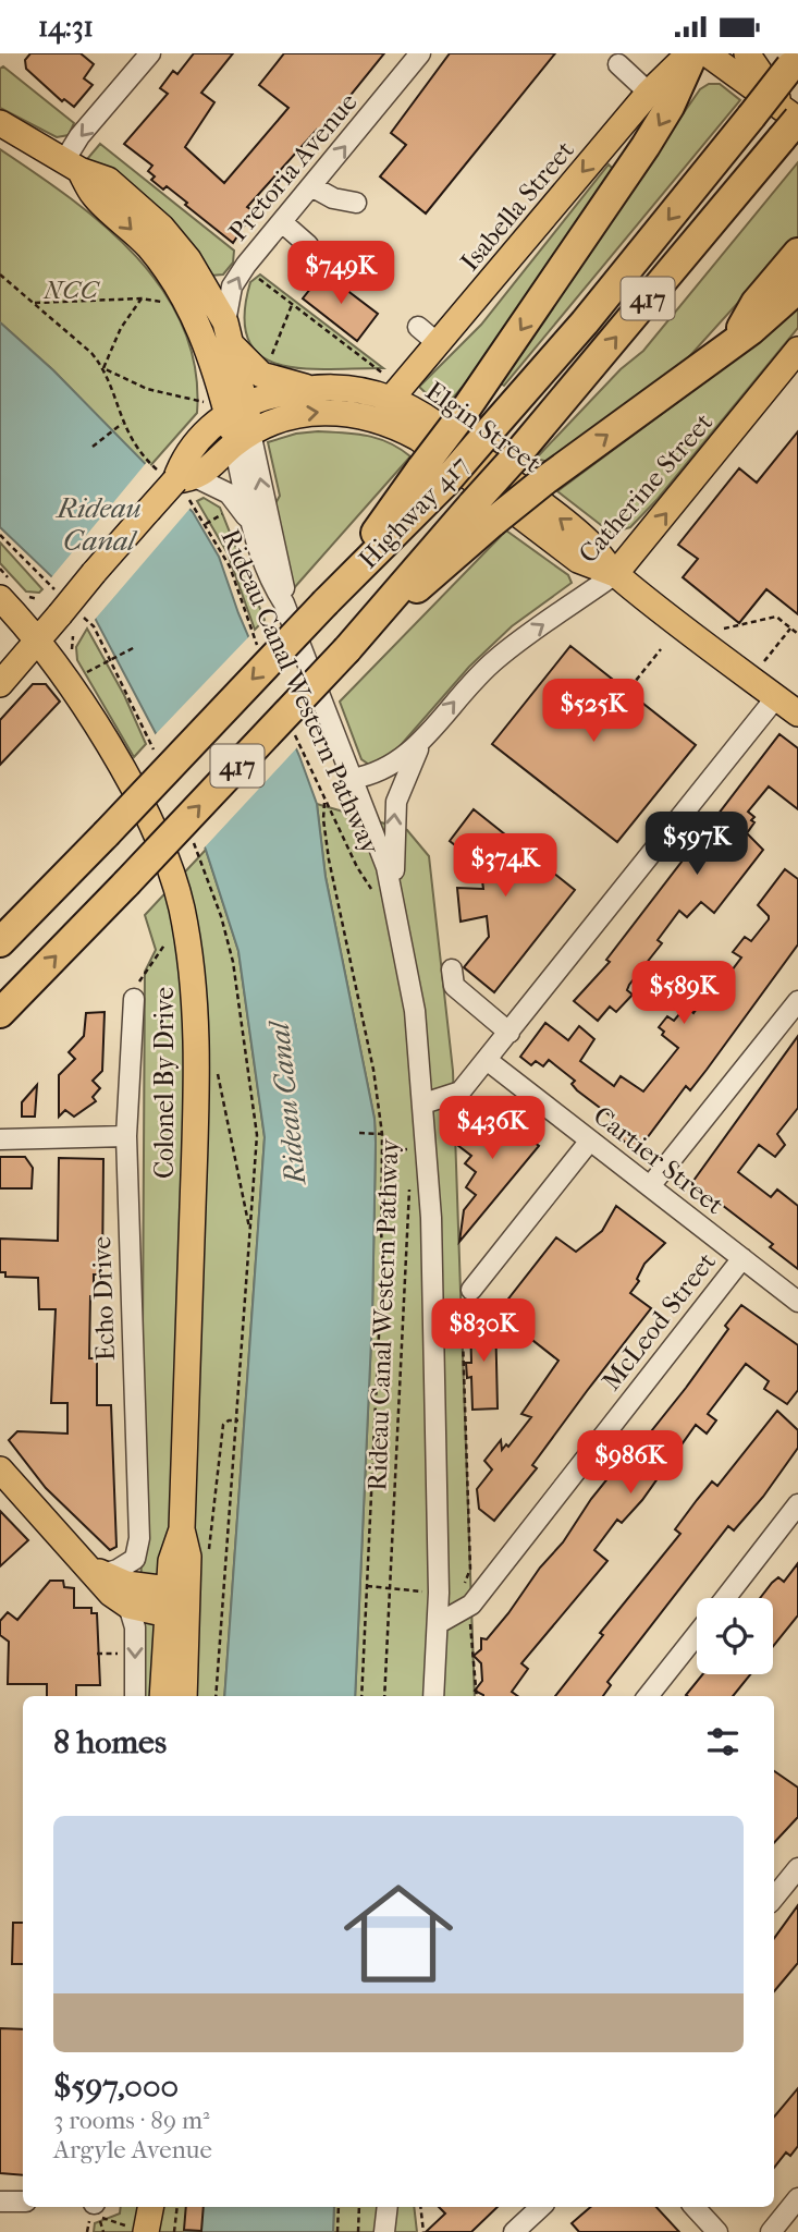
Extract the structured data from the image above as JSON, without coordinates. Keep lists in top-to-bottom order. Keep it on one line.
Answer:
{"streets":{"highway":["417","Highway 417"],"main road":["Isabella Street","Elgin Street","Catherine Street","Colonel By Drive"],"street":["Pretoria Avenue","Cartier Street","Echo Drive","McLeod Street"],"path":["Rideau Canal Western Pathway"]},"crossings":[["Isabella Street","Elgin Street"],["417","Highway 417"],["Elgin Street","Catherine Street"],["Cartier Street","McLeod Street"]],"one_way":["Pretoria Avenue","Isabella Street","Catherine Street"],"water":["Rideau Canal"],"parks":["NCC"],"page":{"status":"14:31","price":["$749K","$525K","$597K","$374K","$589K","$436K","$830K","$986K"],"heading":"8 homes","list":[{"name":"$597,000","note":"3 rooms · 89 m² · Argyle Avenue"}]}}
